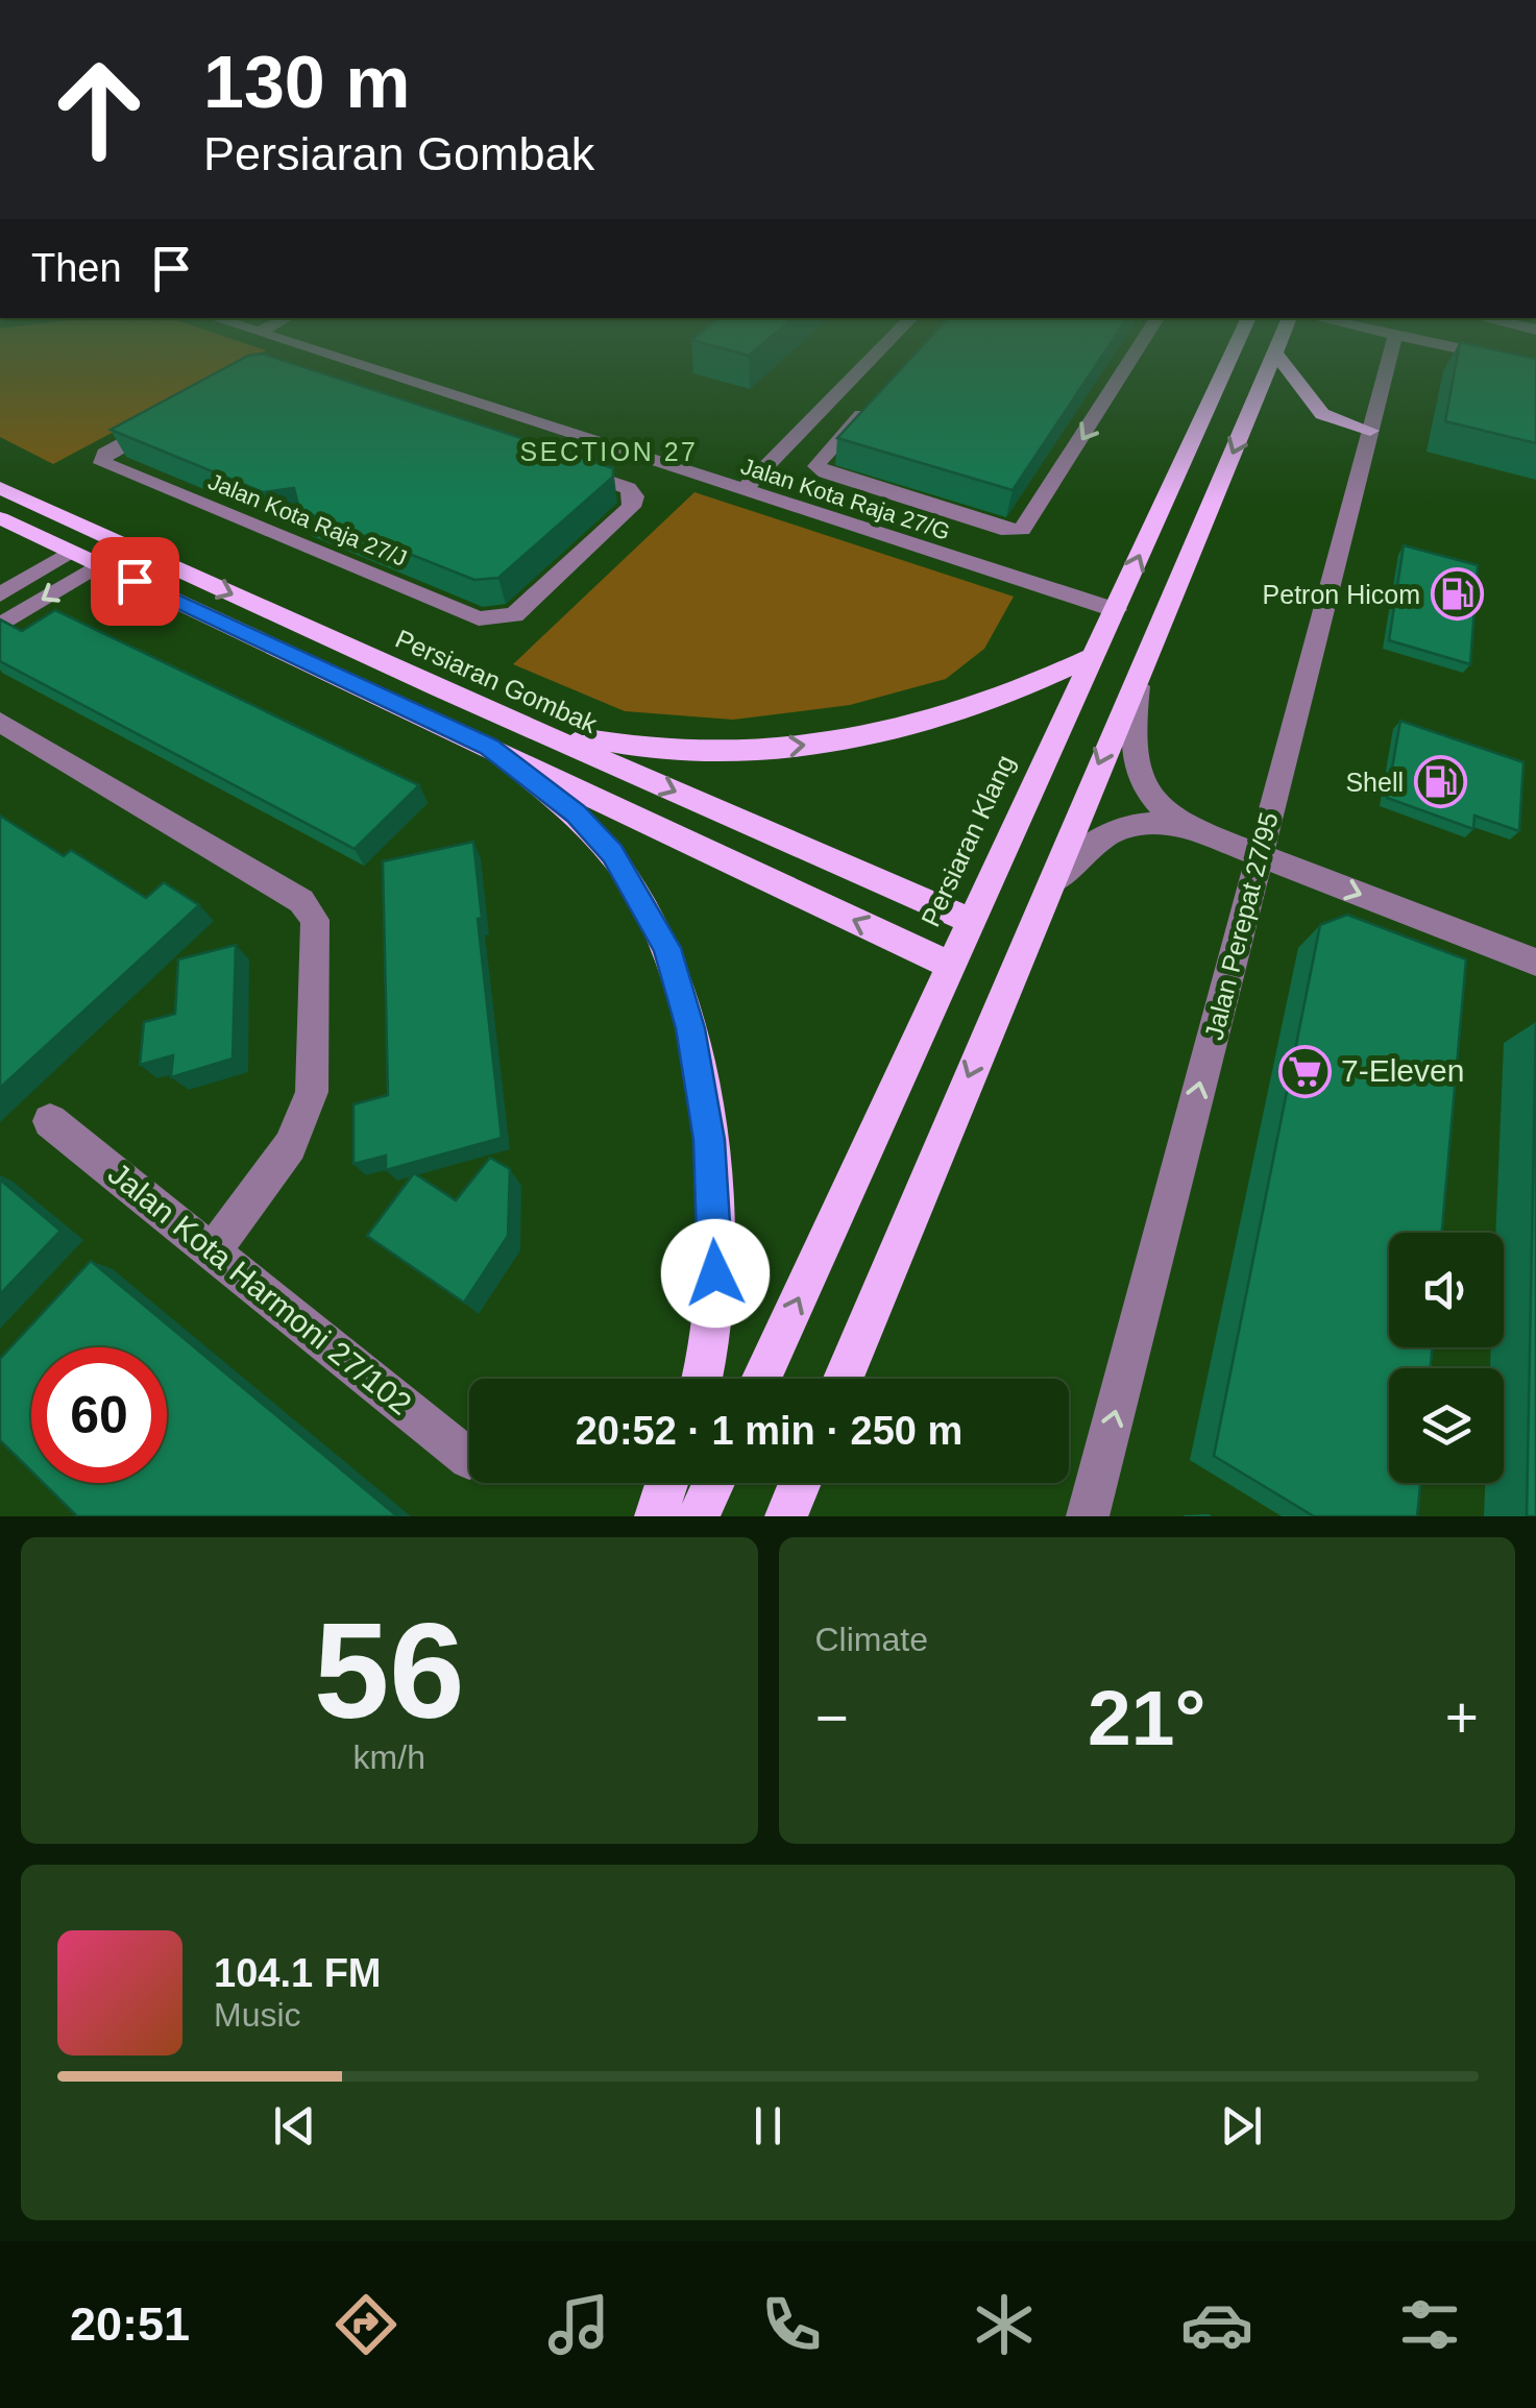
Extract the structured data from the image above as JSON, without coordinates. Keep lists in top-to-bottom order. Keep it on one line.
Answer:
{"streets":{"main road":["Persiaran Gombak","Persiaran Klang"],"street":["Jalan Kota Raja 27/G","Jalan Kota Raja 27/J","Jalan Perepat 27/95","Jalan Kota Harmoni 27/102"]},"crossings":[["Jalan Kota Raja 27/G","Persiaran Klang"],["Persiaran Gombak","Persiaran Klang"]],"one_way":["Jalan Perepat 27/95"],"districts":["SECTION 27"],"places":{"fuel station":["Petron Hicom","Shell"],"supermarket":["7-Eleven"]},"page":{"turn":["130 m","Persiaran Gombak"],"then":"Then","limit":"60","trip":"20:52 · 1 min · 250 m","tile":[["56","km/h"],"Climate"],"heat":["−","21°","+"],"song":["104.1 FM","Music"],"tabs":"20:51"}}
